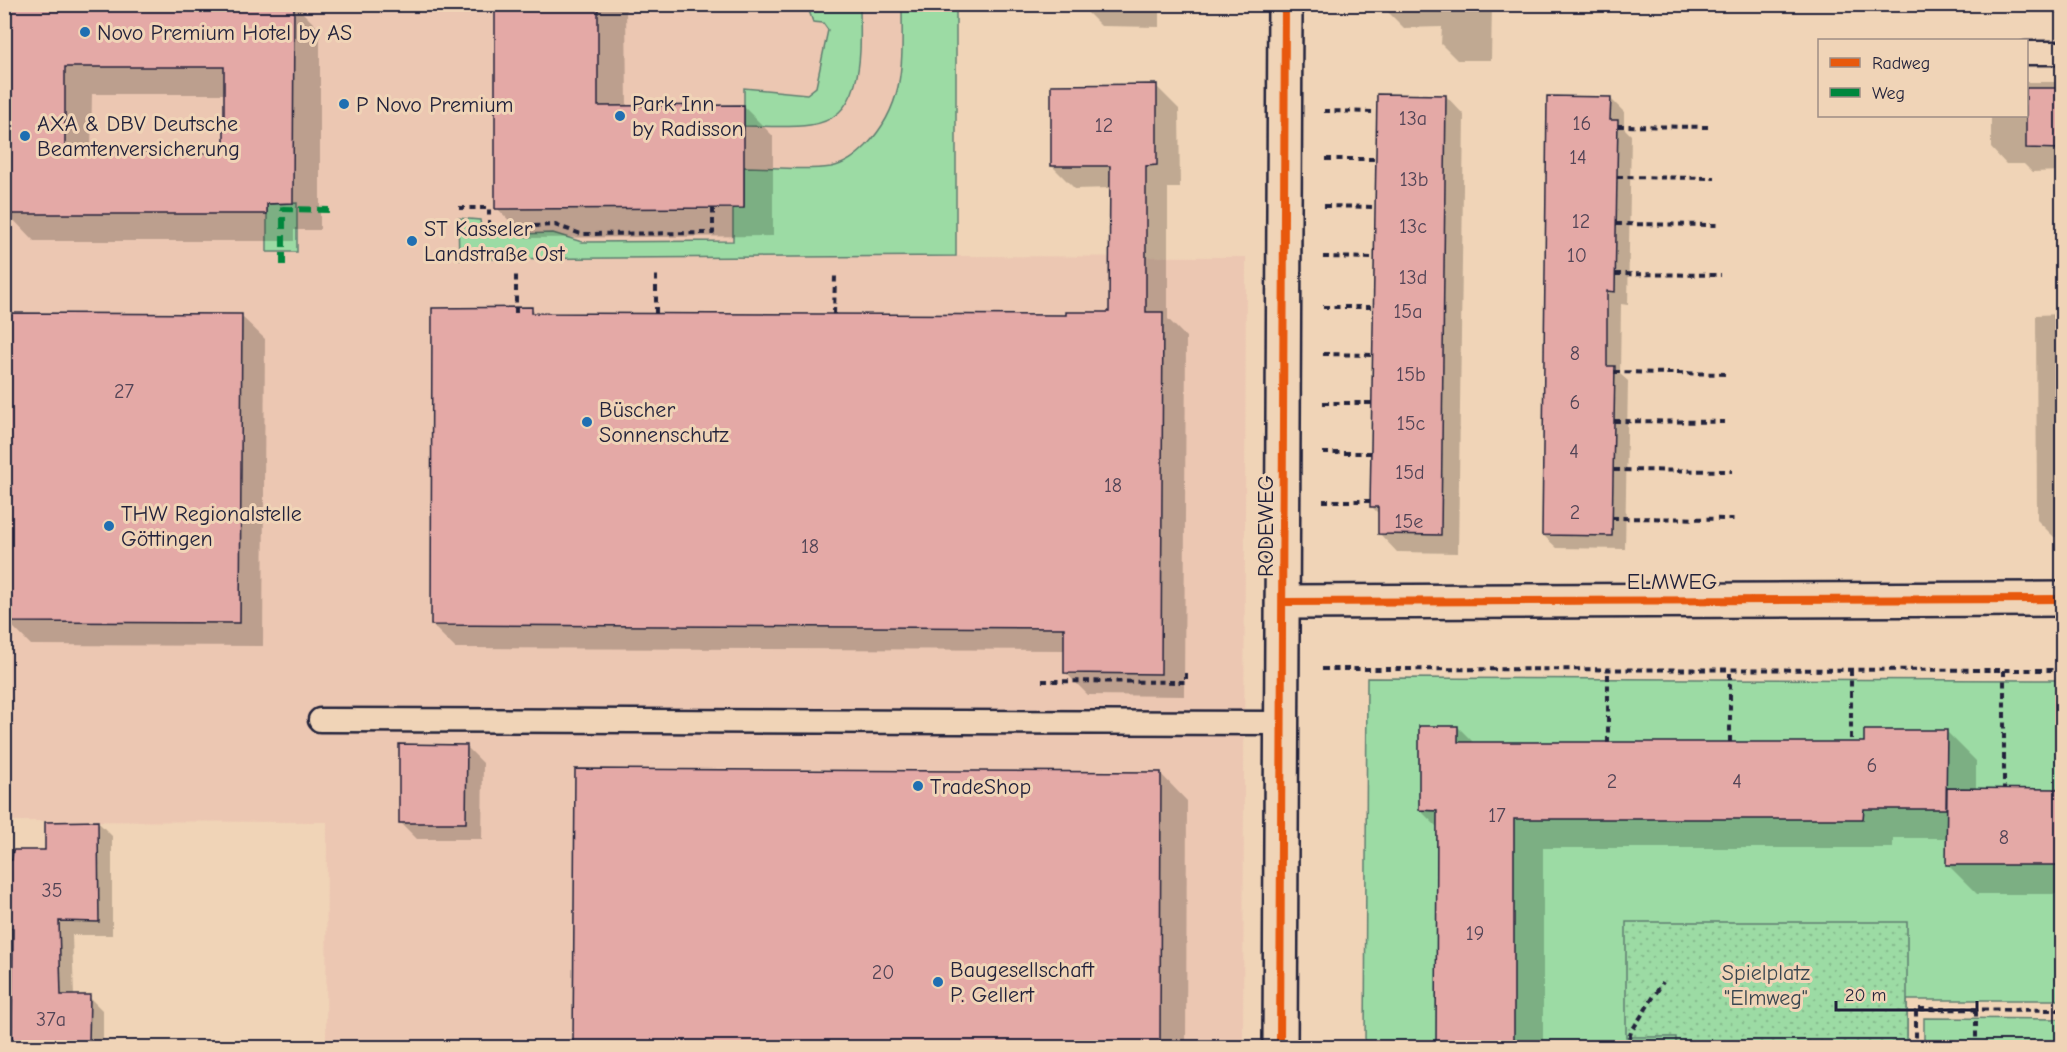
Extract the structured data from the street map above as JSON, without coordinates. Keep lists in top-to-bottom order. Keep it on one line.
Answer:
{"streets":{"street":["RODEWEG","ELMWEG"]},"crossings":[["RODEWEG","ELMWEG"]],"parks":["Spielplatz \"Elmweg\""],"places":["Novo Premium Hotel by AS","P Novo Premium","Park Inn by Radisson","AXA & DBV Deutsche Beamtenversicherung","ST Kasseler Landstraße Ost","Büscher Sonnenschutz","THW Regionalstelle Göttingen","TradeShop","Baugesellschaft P. Gellert"],"house_numbers":["13a","16","12","14","13b","12","13c","10","13d","15a","8","15b","27","6","15c","4","15d","18","2","15e","18","6","2","4","17","8","35","19","20","37a"],"legend":["Radweg","Weg"],"scale_bar":"20 m"}
